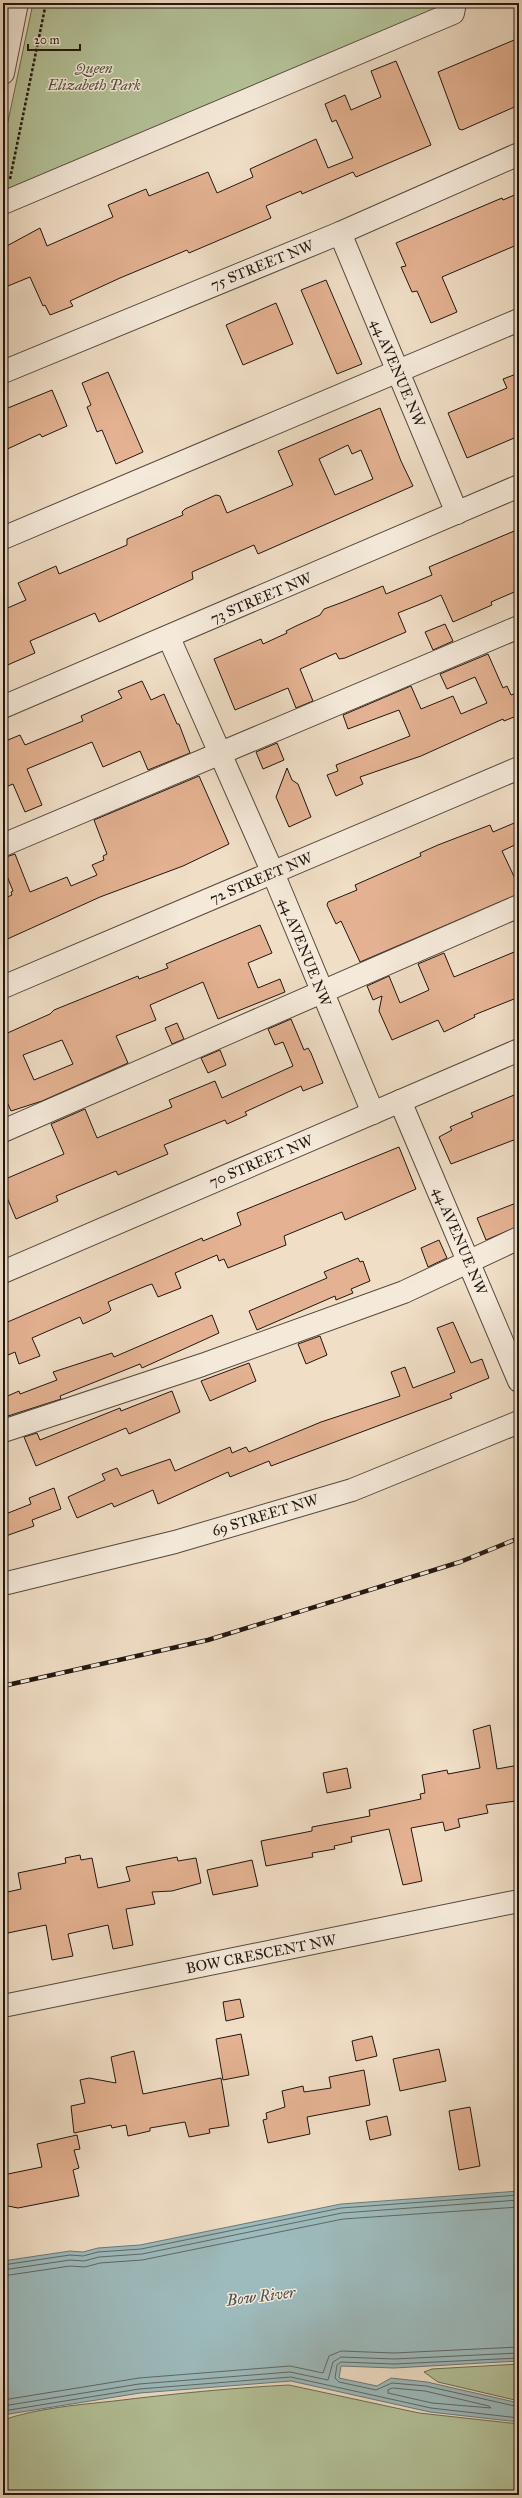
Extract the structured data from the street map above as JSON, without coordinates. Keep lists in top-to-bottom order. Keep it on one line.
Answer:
{"streets":{"street":["75 STREET NW","44 AVENUE NW","73 STREET NW","72 STREET NW","70 STREET NW","69 STREET NW","BOW CRESCENT NW"]},"crossings":[["75 STREET NW","44 AVENUE NW"],["44 AVENUE NW","73 STREET NW"],["44 AVENUE NW","72 STREET NW"],["44 AVENUE NW","70 STREET NW"]],"water":["Bow River"],"parks":["Queen Elizabeth Park"],"scale_bar":"20 m"}
